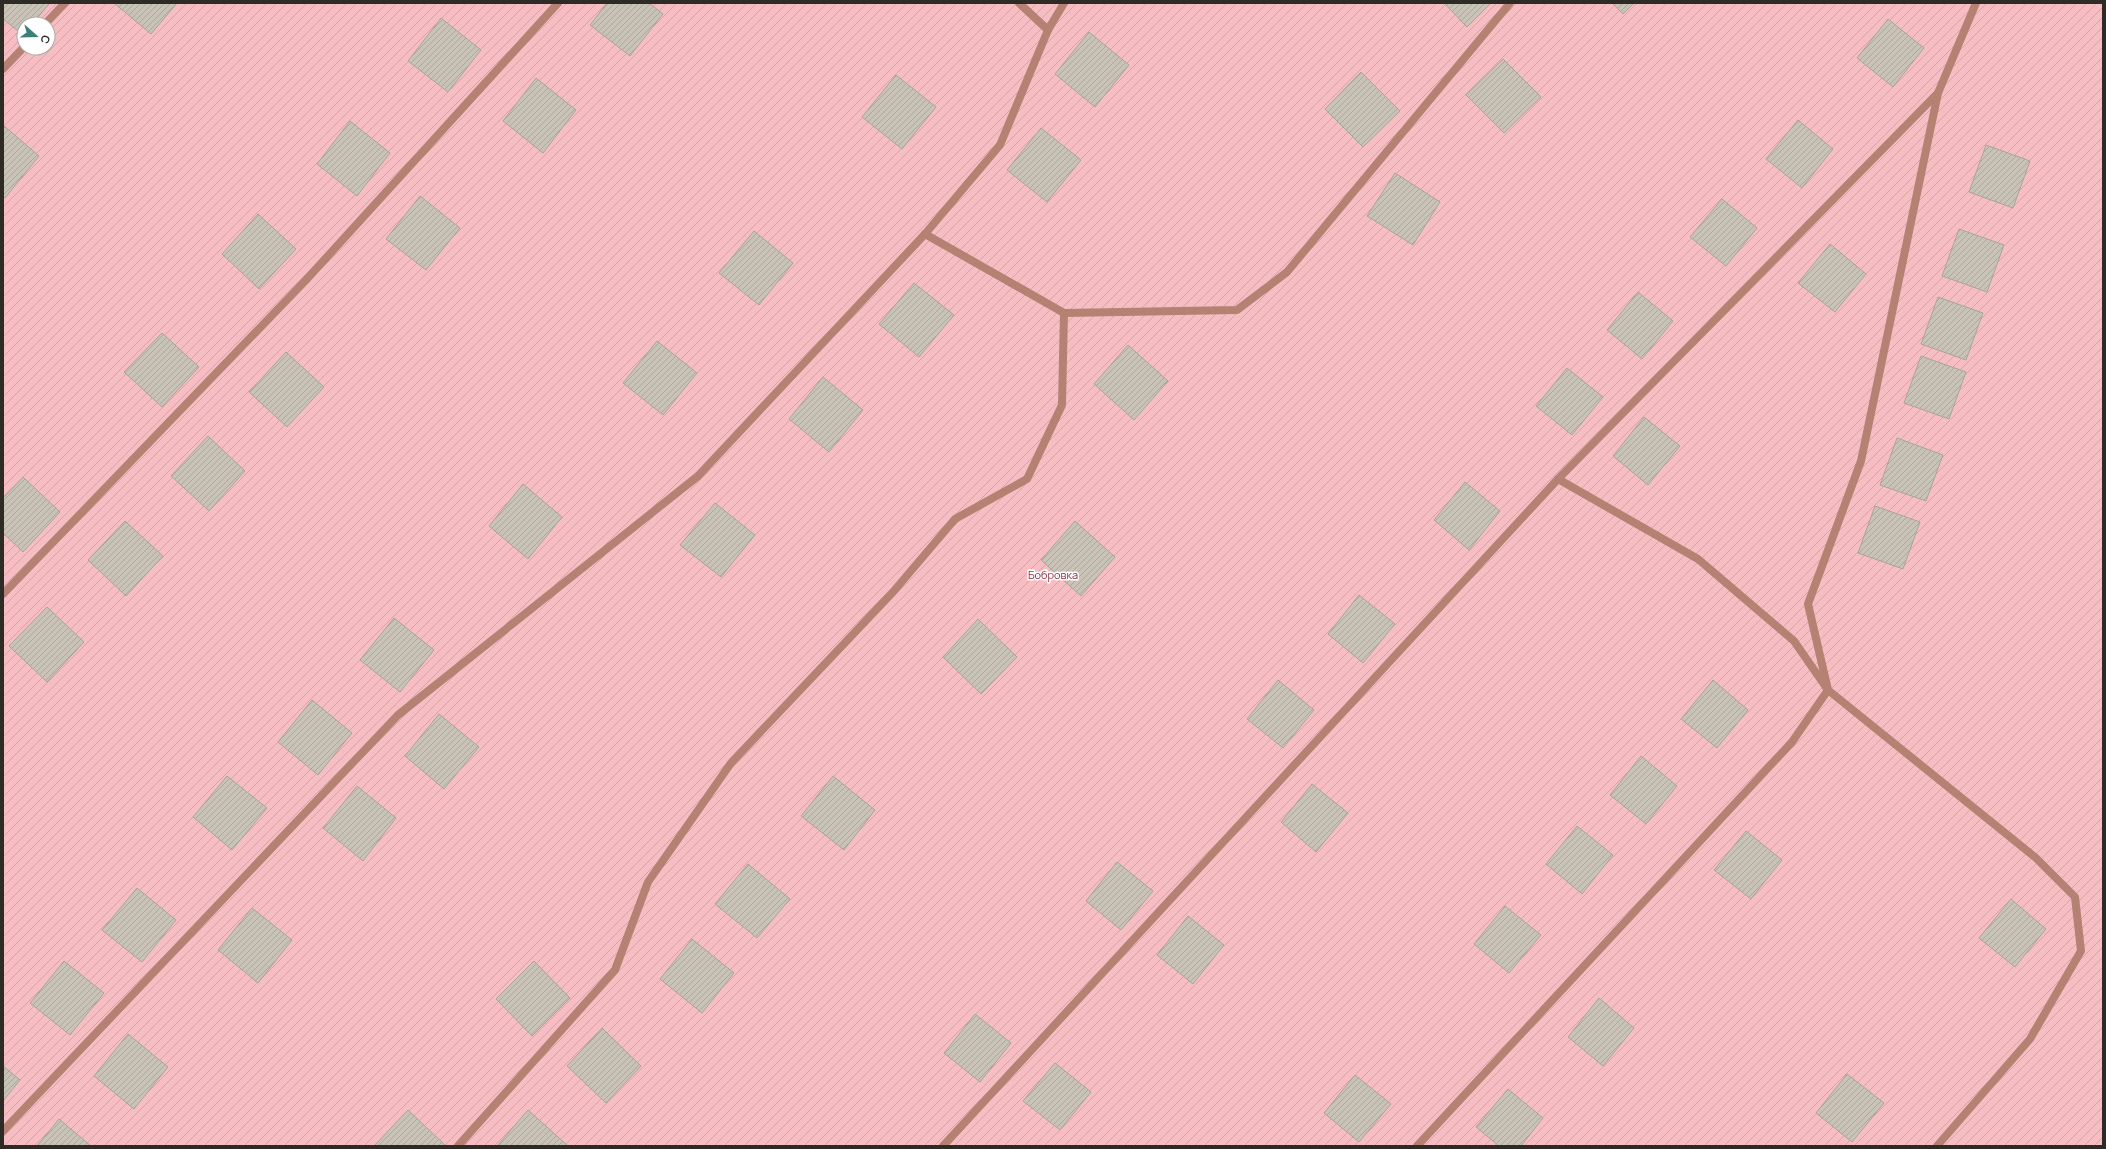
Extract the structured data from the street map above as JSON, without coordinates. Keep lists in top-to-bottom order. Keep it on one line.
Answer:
{"parks":["Бобровка"],"north":"right"}
